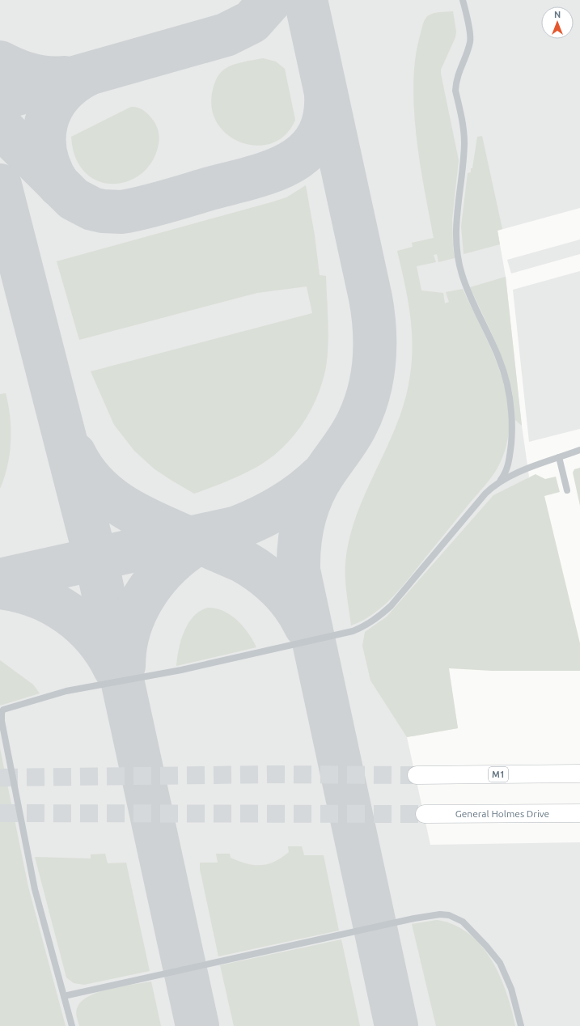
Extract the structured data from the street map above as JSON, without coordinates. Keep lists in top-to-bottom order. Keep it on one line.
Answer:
{"streets":{"highway":["M1","General Holmes Drive"]},"north":"top"}
